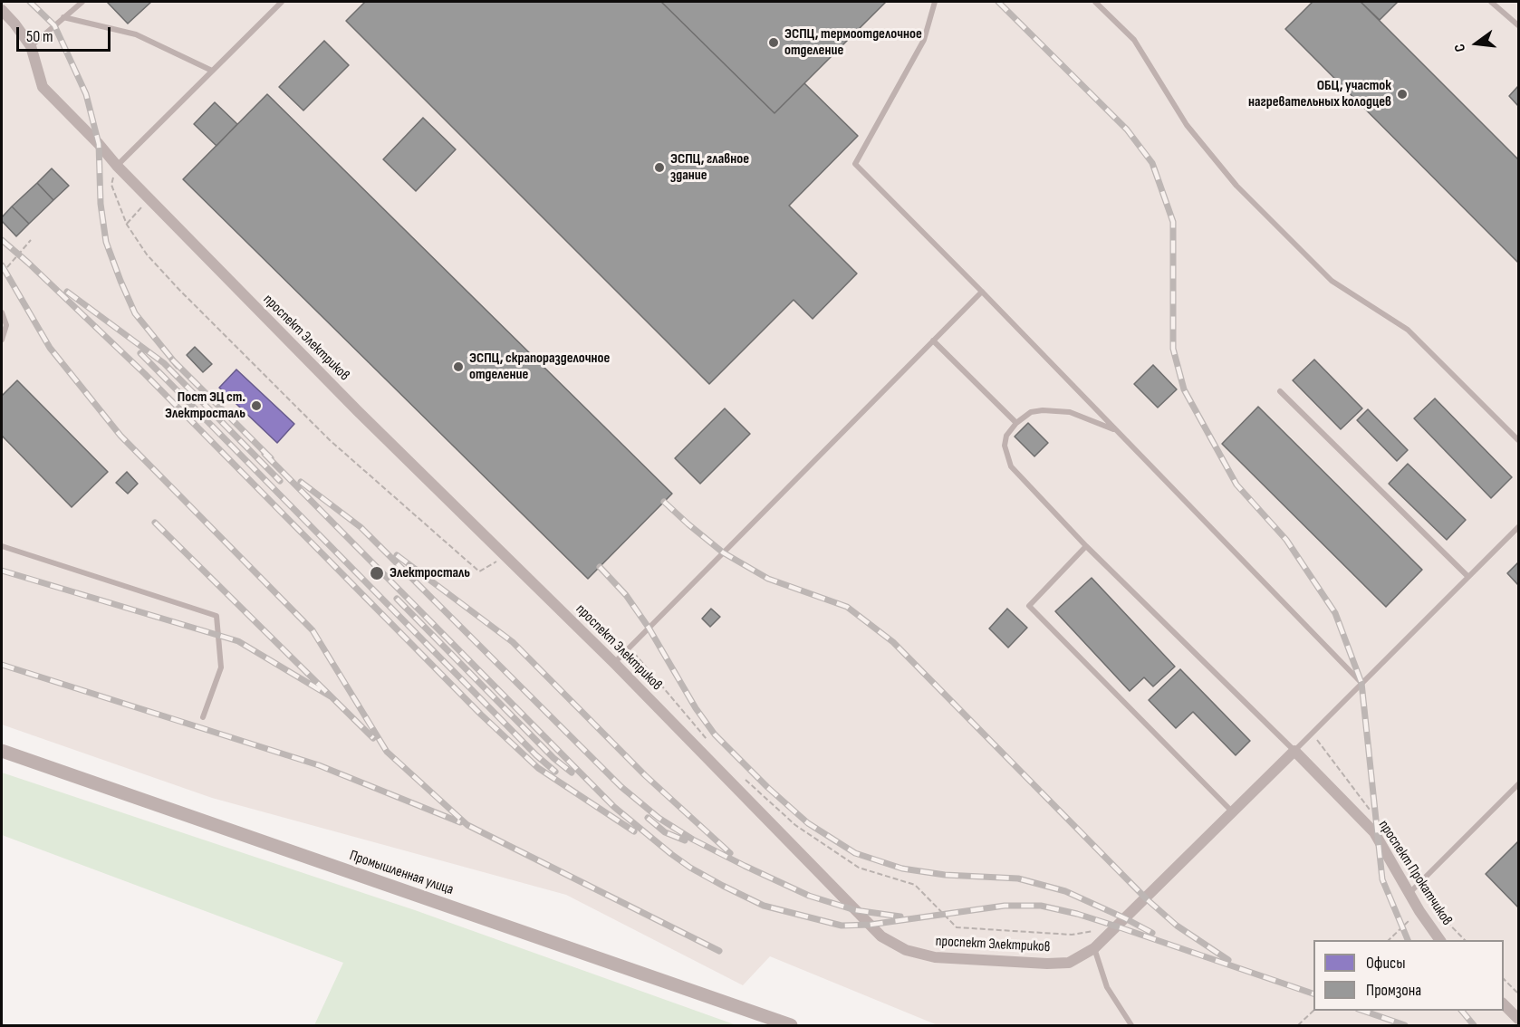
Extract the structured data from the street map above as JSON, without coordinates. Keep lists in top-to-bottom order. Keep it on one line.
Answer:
{"streets":{"street":["проспект Электриков","Промышленная улица","проспект Прокатчиков"]},"crossings":[["проспект Электриков","проспект Прокатчиков"]],"places":["ЭСПЦ, термоотделочное отделение","ОБЦ, участок нагревательных колодцев","ЭСПЦ, главное здание","ЭСПЦ, скрапоразделочное отделение","Пост ЭЦ ст. Электросталь","Электросталь"],"legend":["Офисы","Промзона"],"scale_bar":"50 m","north":"left"}
